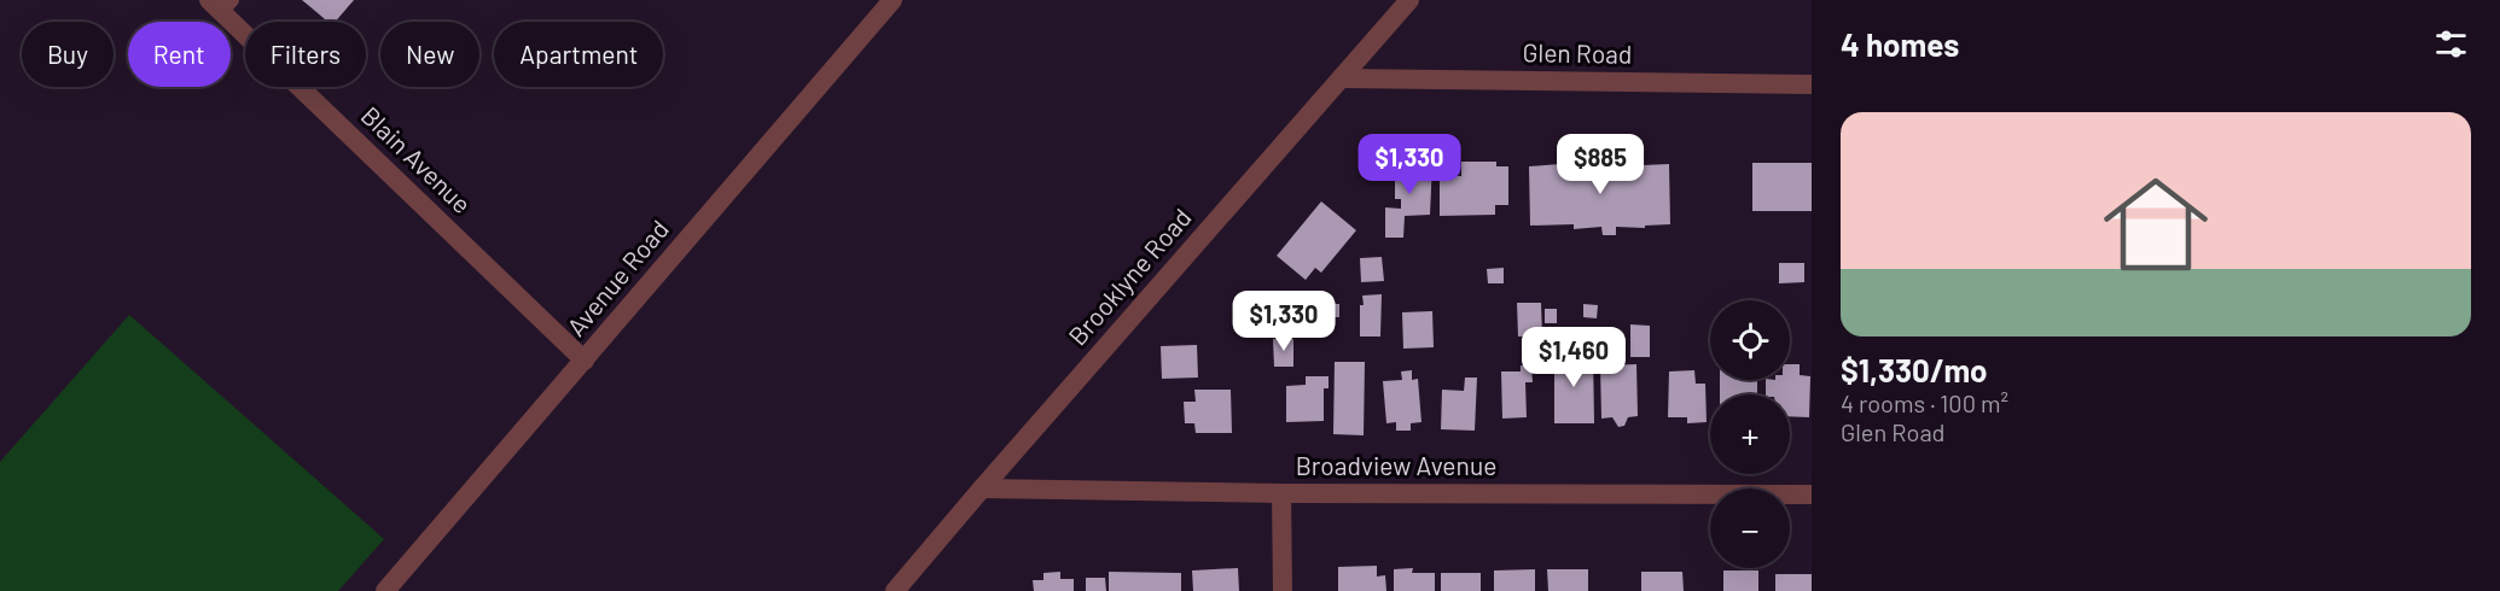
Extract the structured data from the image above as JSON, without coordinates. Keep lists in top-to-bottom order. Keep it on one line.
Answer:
{"streets":{"street":["Glen Road","Blain Avenue","Brooklyne Road","Avenue Road","Broadview Avenue"]},"crossings":[["Glen Road","Brooklyne Road"],["Blain Avenue","Avenue Road"],["Brooklyne Road","Broadview Avenue"]],"page":{"heading":"4 homes","chip":["Buy","Rent","Filters","New","Apartment"],"list":[{"name":"$1,330/mo","note":"4 rooms · 100 m² · Glen Road"}],"price":["$1,330","$885","$1,330","$1,460"],"map_buttons":["+","−"]}}
